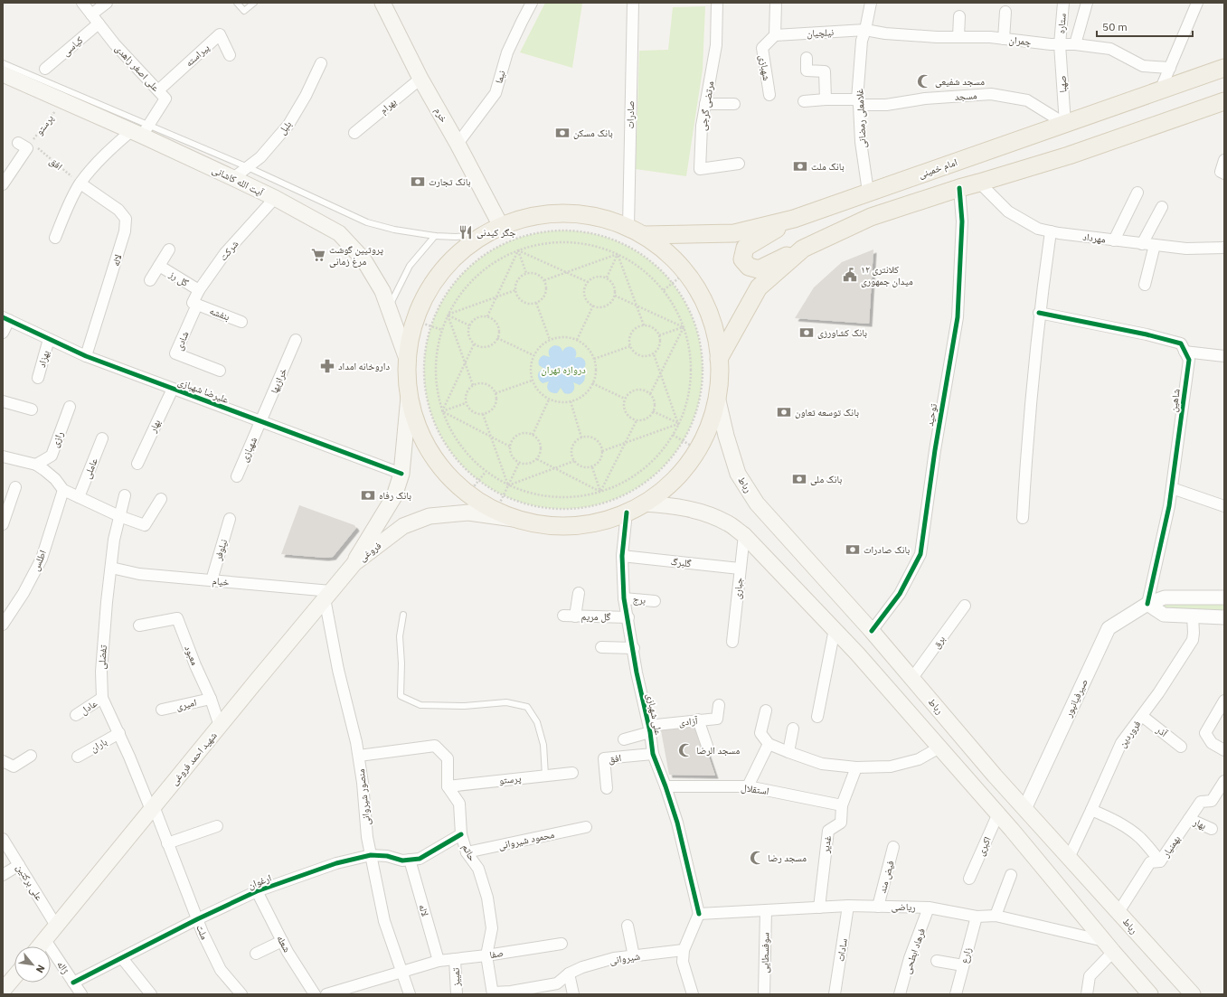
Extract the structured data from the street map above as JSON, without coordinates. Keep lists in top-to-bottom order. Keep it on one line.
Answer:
{"streets":{"main road":["خرم","امام خمینی","آیت الله کاشانی","رباط","فروغی","شهید احمد فروغی"],"street":["ستاره","نیلچیان","چمران","کیاسی","پیراسته","علی اصغر زاهدی","شهبازی","نیما","صهبا","مسجد","بهرام","مرتضی گرجی","صادرات","غلامعلی رمضانی","پرستو","بلبل","افق","مهرداد","شرکت","لاله","گل رز","بنفشه","شادی","بهزاد","خرازیها","علیرضا شهبازی","شاهین","توحید","بهار","رازی","عاملی","نیلوفر","اطلس","گلبرگ","خیام","جباری","برج","گل مریم","برق","معبود","تفضلی","صیرفیانپور","امیری","عادل","علی شهبازی","آزادی","آذر","فروردین","باران","استقلال","منصور شیروانی","محمود شیروانی","غدیر","اکبری","بهمنیار","حاتم","فیض مند","ارغوان","علی برکتین","ریاضی","ملت","شعله","سادات","فرهاد ابطحی","سوفسطایی","صفا","زارع","شیروانی","ژاله","تمییز"]},"crossings":[["ستاره","چمران"],["ستاره","صهبا"],["نیلچیان","چمران"],["نیلچیان","شهبازی"],["نیلچیان","غلامعلی رمضانی"],["چمران","صهبا"],["چمران","غلامعلی رمضانی"],["کیاسی","علی اصغر زاهدی"],["پیراسته","علی اصغر زاهدی"],["علی اصغر زاهدی","آیت الله کاشانی"],["شهبازی","خرازیها"],["شهبازی","علیرضا شهبازی"],["نیما","خرم"],["صهبا","مسجد"],["صهبا","امام خمینی"],["مسجد","غلامعلی رمضانی"],["مسجد","امام خمینی"],["بهرام","خرم"],["غلامعلی رمضانی","امام خمینی"],["پرستو","افق"],["پرستو","آیت الله کاشانی"],["پرستو","حاتم"],["بلبل","آیت الله کاشانی"],["افق","لاله"],["افق","علی شهبازی"],["آیت الله کاشانی","شرکت"],["شرکت","گل رز"],["شرکت","بنفشه"],["شرکت","شادی"],["لاله","علیرضا شهبازی"],["لاله","ارغوان"],["لاله","صفا"],["بنفشه","شادی"],["بهزاد","علیرضا شهبازی"],["خرازیها","علیرضا شهبازی"],["علیرضا شهبازی","بهار"],["علیرضا شهبازی","فروغی"],["شاهین","صیرفیانپور"],["توحید","رباط"],["بهار","بهمنیار"],["رباط","برق"],["رباط","صیرفیانپور"],["رباط","فروردین"],["رباط","بهمنیار"],["نیلوفر","خیام"],["فروغی","شهید احمد فروغی"],["گلبرگ","جباری"],["گلبرگ","علی شهبازی"],["خیام","تفضلی"],["خیام","شهید احمد فروغی"],["خیام","منصور شیروانی"],["برج","علی شهبازی"],["گل مریم","علی شهبازی"],["معبود","امیری"],["معبود","شهید احمد فروغی"],["تفضلی","عادل"],["تفضلی","باران"],["تفضلی","شهید احمد فروغی"],["تفضلی","ملت"],["علی شهبازی","آزادی"],["علی شهبازی","استقلال"],["علی شهبازی","ریاضی"],["آذر","فروردین"],["شهید احمد فروغی","منصور شیروانی"],["شهید احمد فروغی","علی برکتین"],["شهید احمد فروغی","ملت"],["شهید احمد فروغی","ژاله"],["استقلال","غدیر"],["منصور شیروانی","ارغوان"],["منصور شیروانی","صفا"],["محمود شیروانی","حاتم"],["غدیر","ریاضی"],["حاتم","ارغوان"],["حاتم","صفا"],["فیض مند","ریاضی"],["ارغوان","ملت"],["ارغوان","شعله"],["ارغوان","ژاله"],["ریاضی","سادات"],["ریاضی","فرهاد ابطحی"],["ریاضی","سوفسطایی"],["ریاضی","زارع"],["صفا","تمییز"]],"parks":["دروازه تهران"],"places":{"mosque":["مسجد شفیعی","مسجد الرضا","مسجد رضا"],"bank":["بانک مسکن","بانک ملت","بانک تجارت","بانک کشاورزی","بانک توسعه تعاون","بانک ملی","بانک رفاه","بانک صادرات"],"restaurant":["جگر کیدنی"],"supermarket":["پروتیین گوشت مرغ زمانی"],"public building":["کلانتری ۱۲ میدان جمهوری"],"pharmacy":["داروخانه امداد"]},"scale_bar":"50 m","north":"bottom right"}
